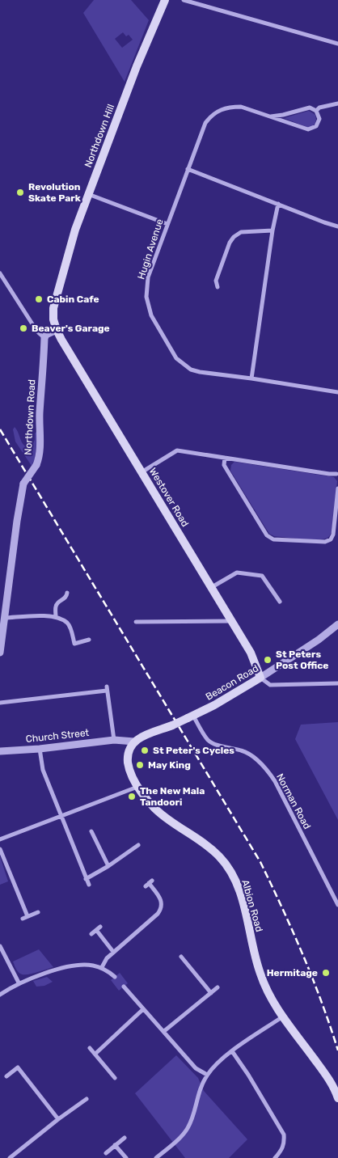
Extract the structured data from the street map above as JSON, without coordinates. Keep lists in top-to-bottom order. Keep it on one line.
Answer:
{"streets":{"main road":["Northdown Hill","Westover Road","Beacon Road","Albion Road"],"street":["Hugin Avenue","Northdown Road","Church Street","Norman Road"]},"crossings":[["Northdown Hill","Westover Road"],["Westover Road","Beacon Road"],["Beacon Road","Church Street"],["Beacon Road","Norman Road"]],"places":["Revolution Skate Park","Cabin Cafe","Beaver's Garage","St Peters Post Office","St Peter's Cycles","May King","The New Mala Tandoori","Hermitage"]}
